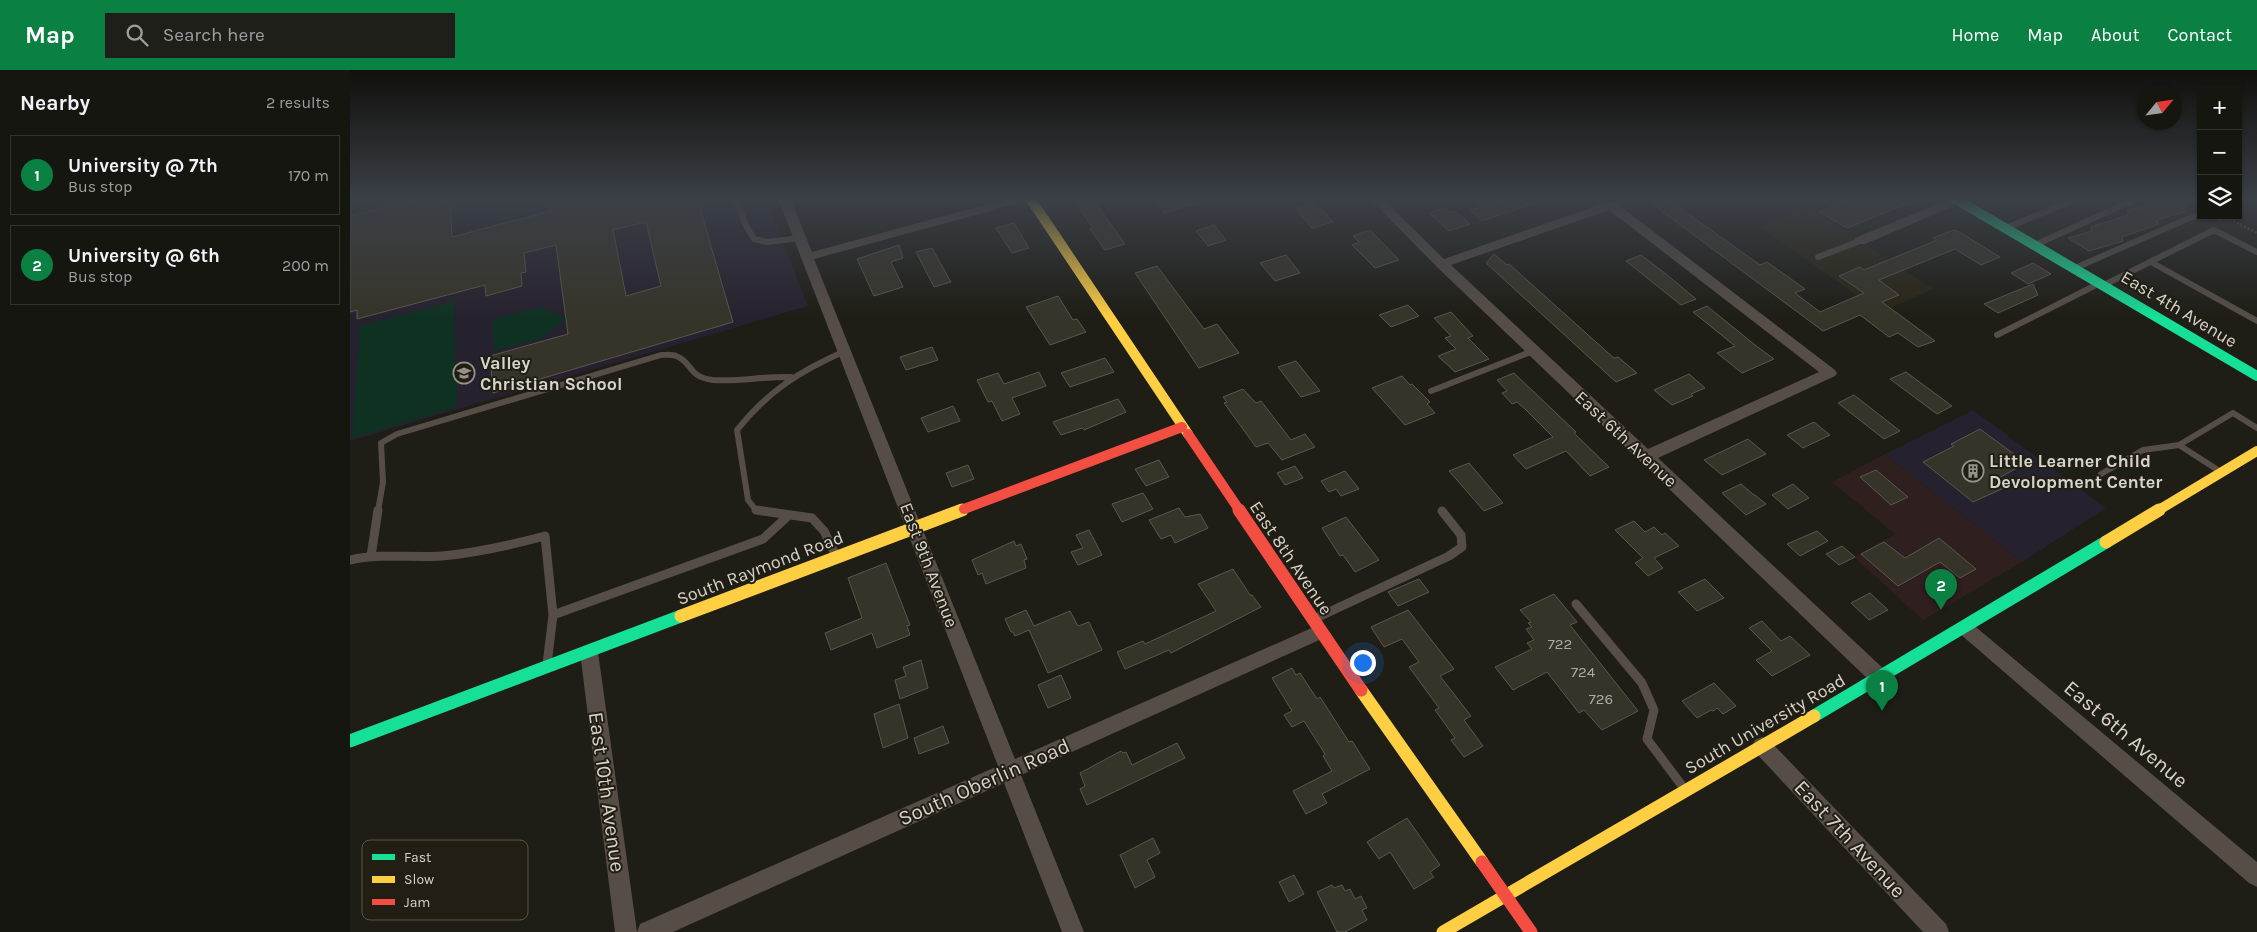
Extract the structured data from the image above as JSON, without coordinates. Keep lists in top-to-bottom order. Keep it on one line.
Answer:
{"streets":{"street":["East 4th Avenue","East 6th Avenue","East 8th Avenue","East 9th Avenue","South Raymond Road","South University Road","South Oberlin Road","East 10th Avenue","East 7th Avenue"]},"crossings":[["East 6th Avenue","South University Road"],["East 8th Avenue","South Raymond Road"],["East 8th Avenue","South University Road"],["East 8th Avenue","South Oberlin Road"],["East 9th Avenue","South Raymond Road"],["East 9th Avenue","South Oberlin Road"],["South Raymond Road","East 10th Avenue"],["South University Road","East 7th Avenue"]],"places":{"school or university":["Valley Christian School"],"building":["Little Learner Child Devolopment Center"]},"house_numbers":["722","724","726"],"legend":["Fast","Slow","Jam"],"north":"top right","page":{"header":"Map","search":"Search here","nav":["Home","Map","About","Contact"],"heading":["Nearby","2 results"],"map_buttons":["+","−"],"list":[{"mark":"1","name":"University @ 7th","note":"Bus stop","value":"170 m"},{"mark":"2","name":"University @ 6th","note":"Bus stop","value":"200 m"}],"pins":["2","1"]}}
